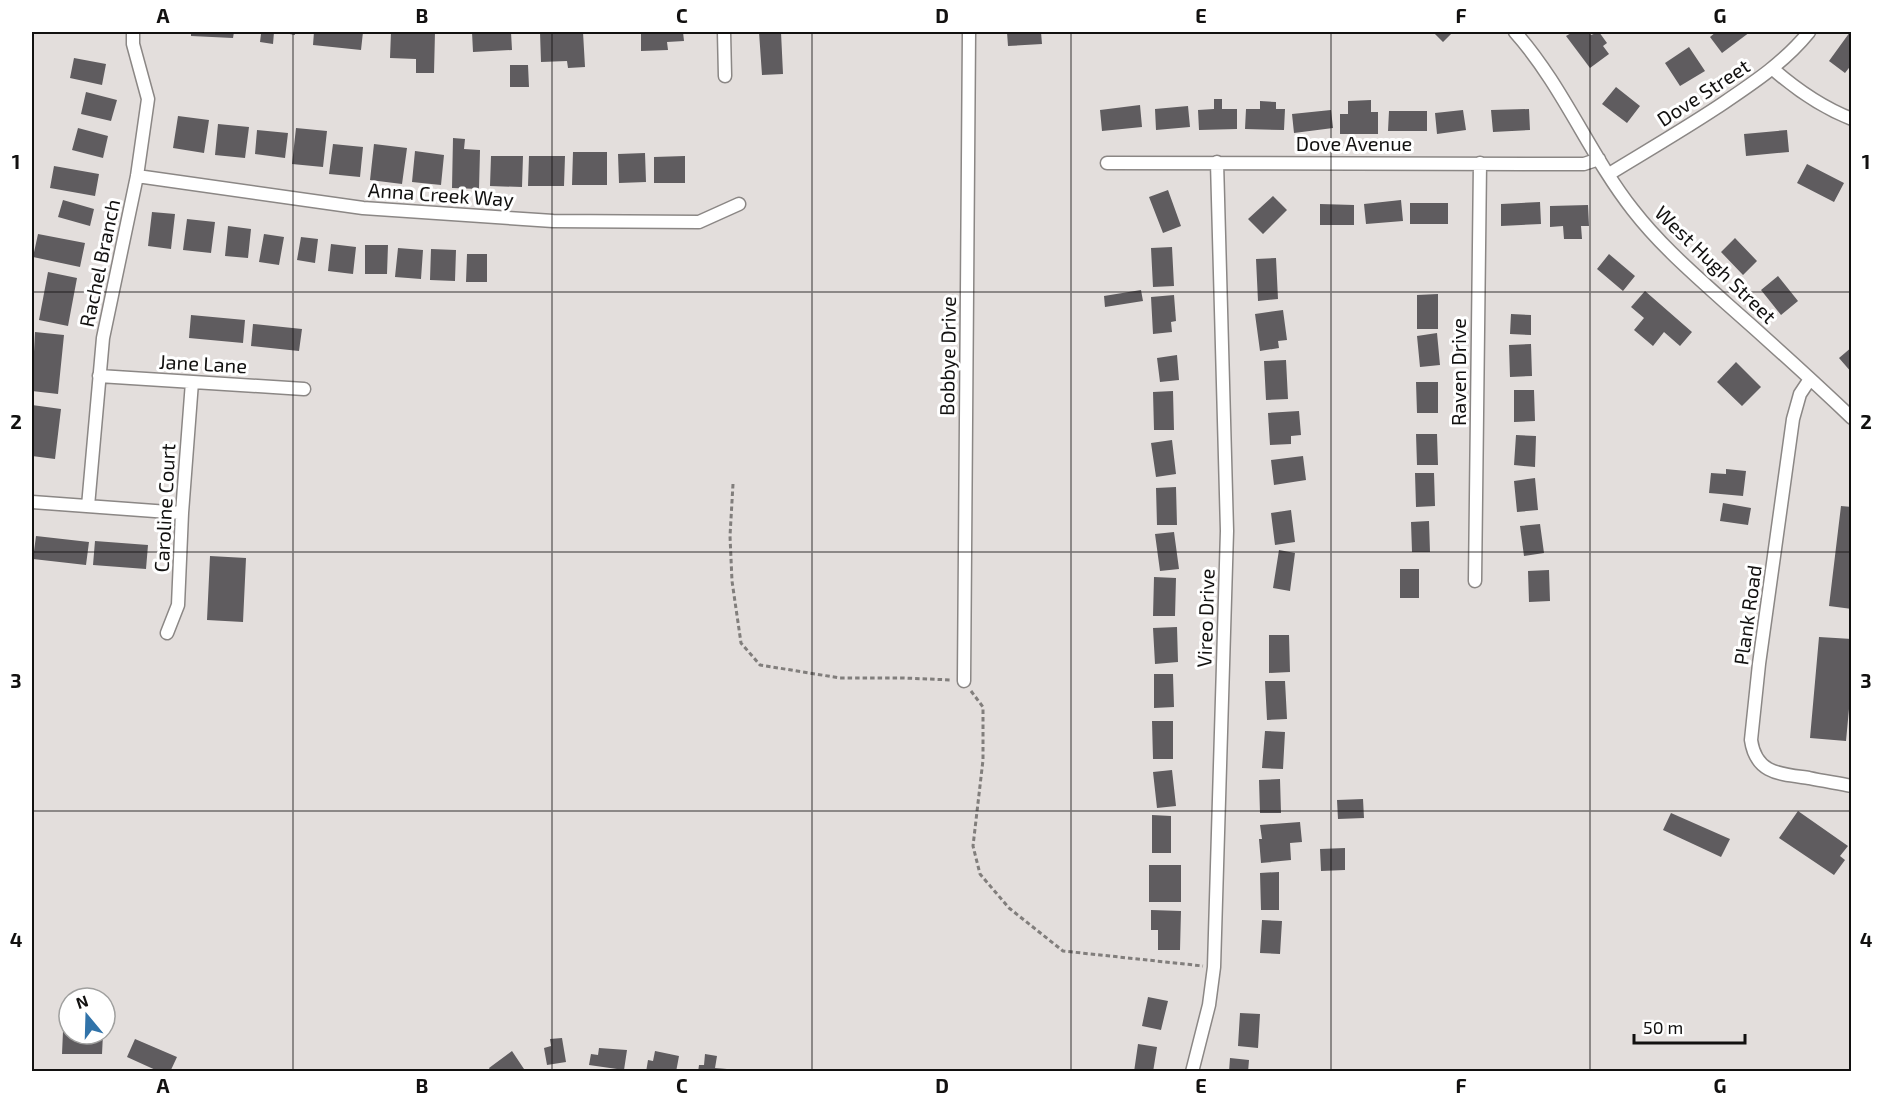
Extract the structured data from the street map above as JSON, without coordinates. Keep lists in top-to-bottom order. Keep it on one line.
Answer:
{"streets":{"street":["Dove Street","Dove Avenue","Anna Creek Way","Rachel Branch","West Hugh Street","Bobbye Drive","Jane Lane","Raven Drive","Caroline Court","Plank Road","Vireo Drive"]},"crossings":[["Dove Street","West Hugh Street"],["Dove Avenue","West Hugh Street"],["Dove Avenue","Raven Drive"],["Dove Avenue","Vireo Drive"],["Anna Creek Way","Rachel Branch"],["Rachel Branch","Jane Lane"],["West Hugh Street","Plank Road"],["Jane Lane","Caroline Court"]],"scale_bar":"50 m","north":"top","grid":{"columns":["A","B","C","D","E","F","G"],"rows":["1","2","3","4"]}}
